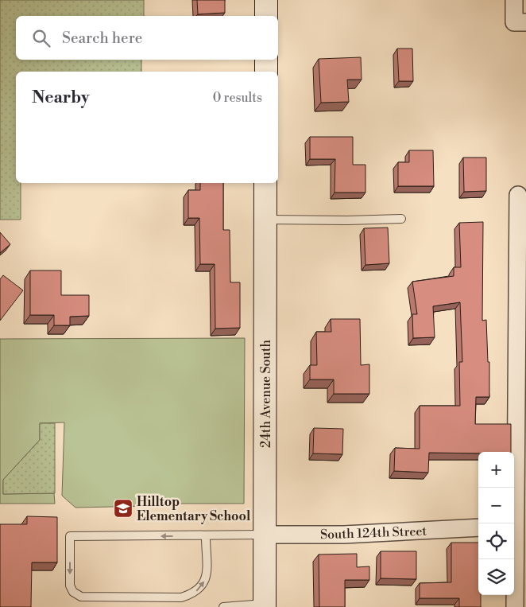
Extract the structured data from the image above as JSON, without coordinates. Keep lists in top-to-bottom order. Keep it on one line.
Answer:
{"streets":{"street":["24th Avenue South","South 124th Street"]},"crossings":[["24th Avenue South","South 124th Street"]],"places":{"school or university":["Hilltop Elementary School"]},"page":{"search":"Search here","heading":["Nearby","0 results"],"map_buttons":["+","−"]}}
